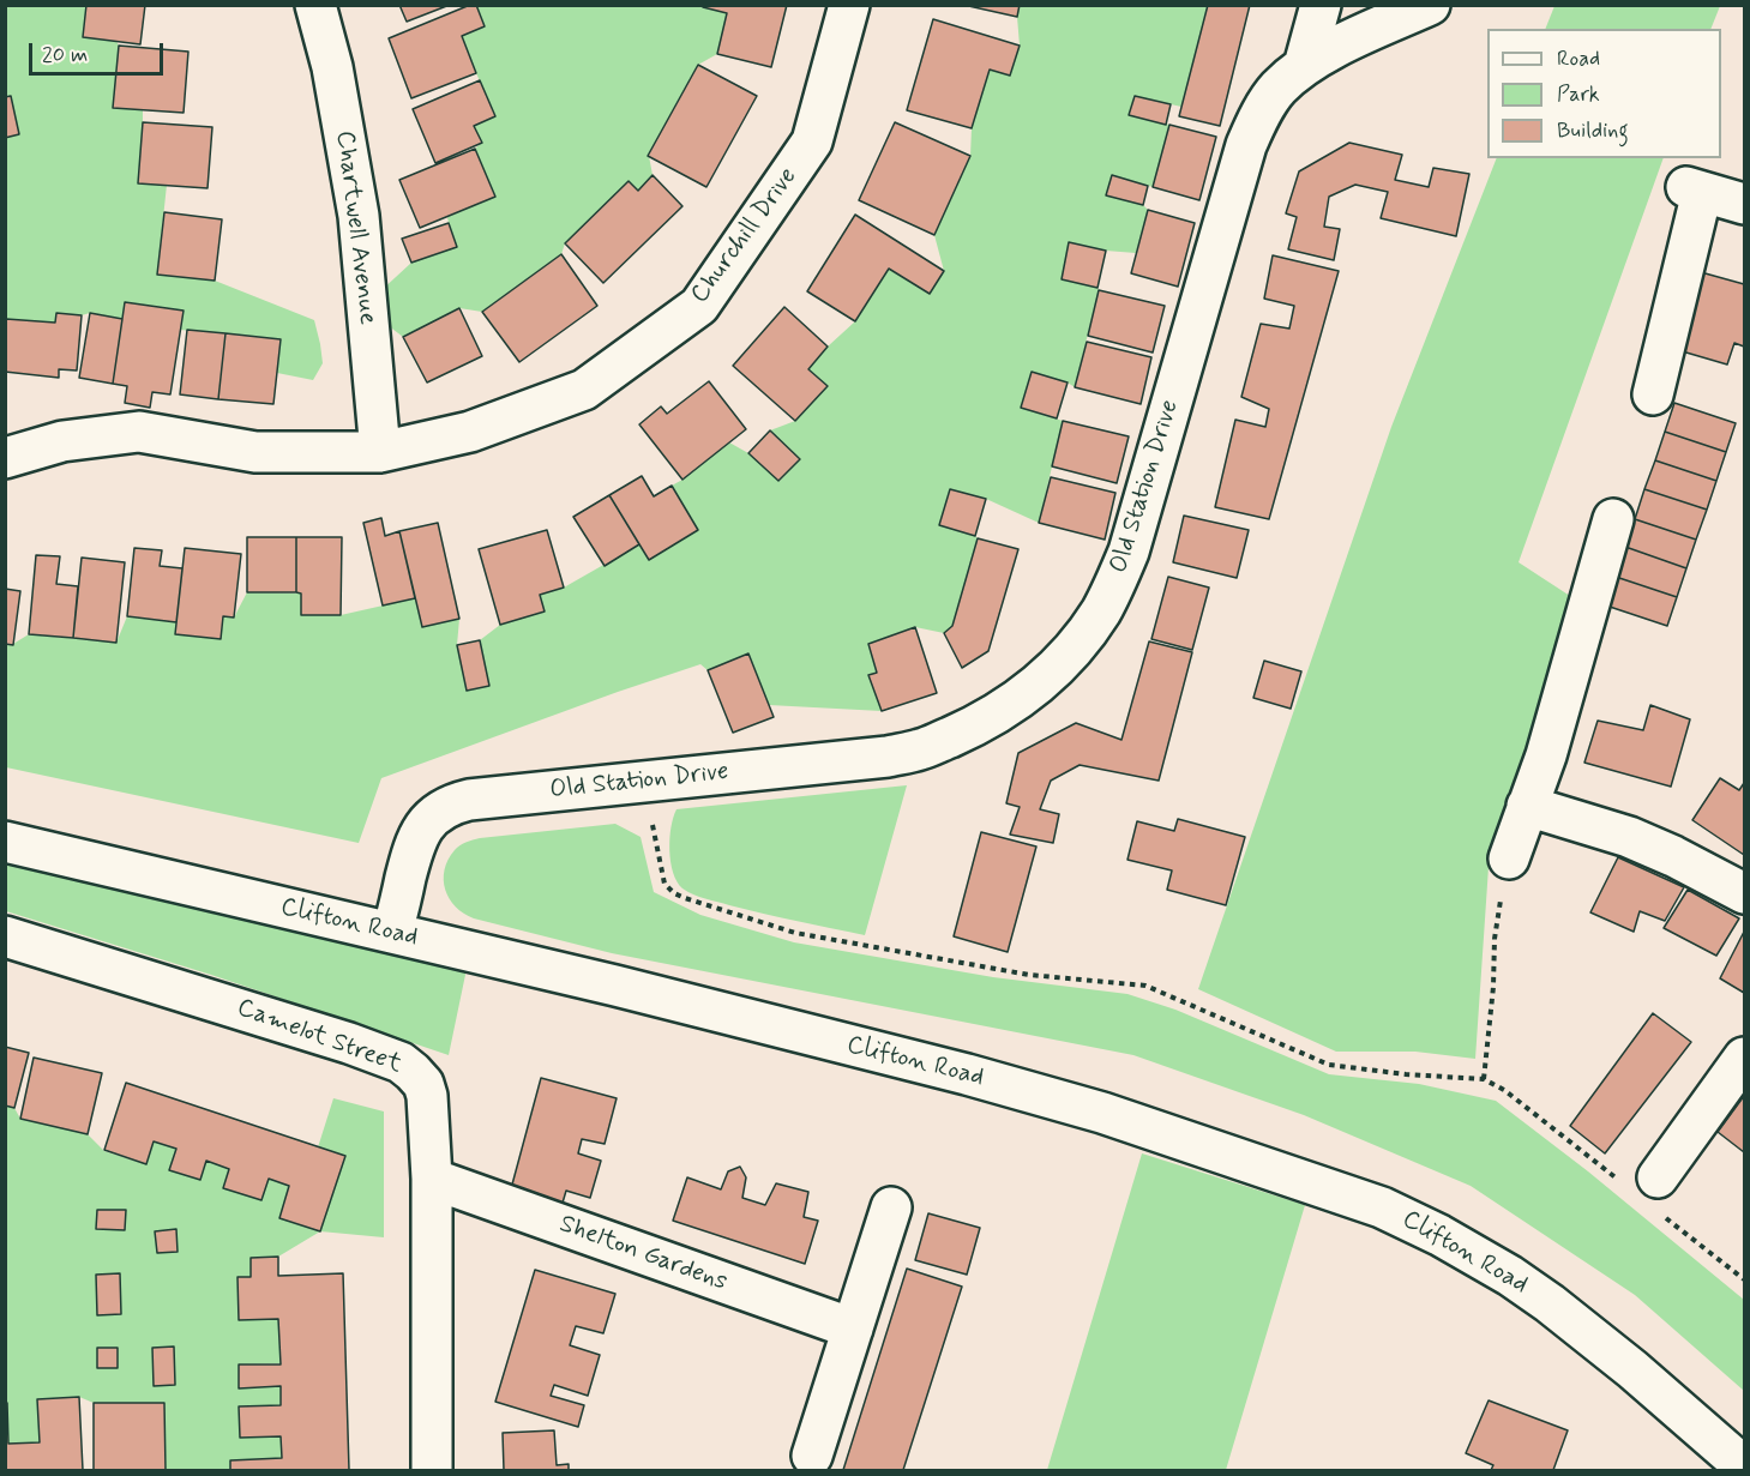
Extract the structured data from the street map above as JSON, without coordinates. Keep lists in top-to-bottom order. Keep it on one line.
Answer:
{"streets":{"street":["Chartwell Avenue","Churchill Drive","Old Station Drive","Clifton Road","Camelot Street","Shelton Gardens"]},"crossings":[["Chartwell Avenue","Churchill Drive"],["Old Station Drive","Clifton Road"],["Camelot Street","Shelton Gardens"]],"legend":["Road","Park","Building"],"scale_bar":"20 m"}
